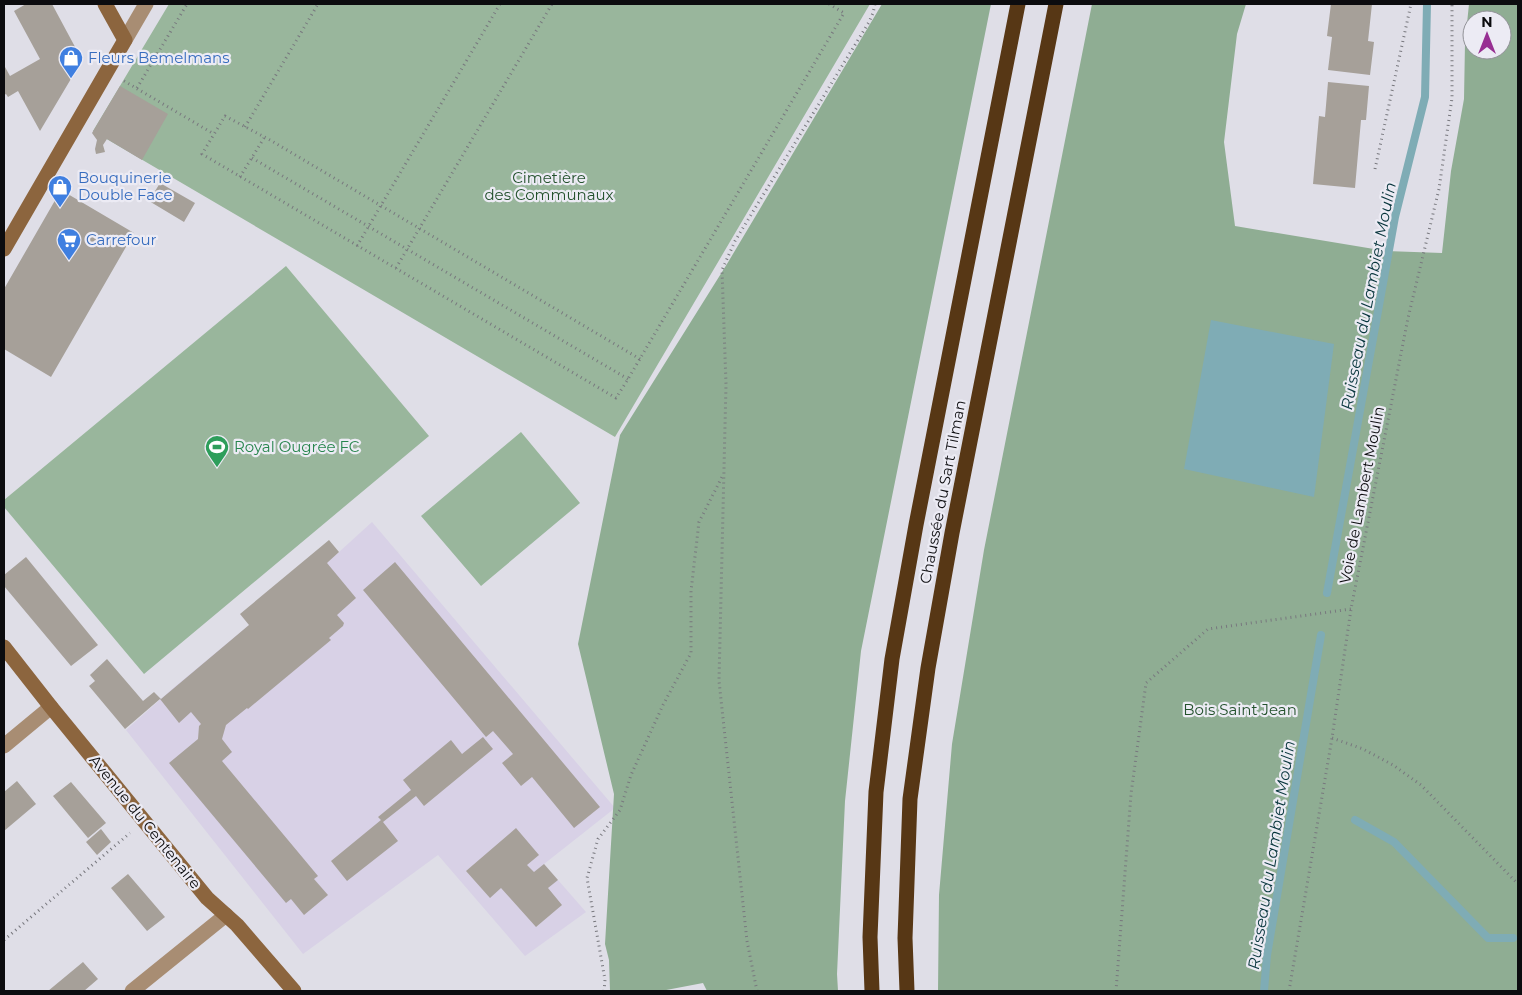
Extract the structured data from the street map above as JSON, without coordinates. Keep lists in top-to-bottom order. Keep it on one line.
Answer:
{"streets":{"highway":["Chaussée du Sart Tilman"],"street":["Avenue du Centenaire"],"path":["Voie de Lambert Moulin"]},"water":["Ruisseau du Lambiet Moulin"],"parks":["Cimetière des Communaux","Bois Saint Jean"],"places":{"shop":["Fleurs Bemelmans","Bouquinerie Double Face"],"supermarket":["Carrefour"],"sports":["Royal Ougrée FC"]},"north":"top"}
